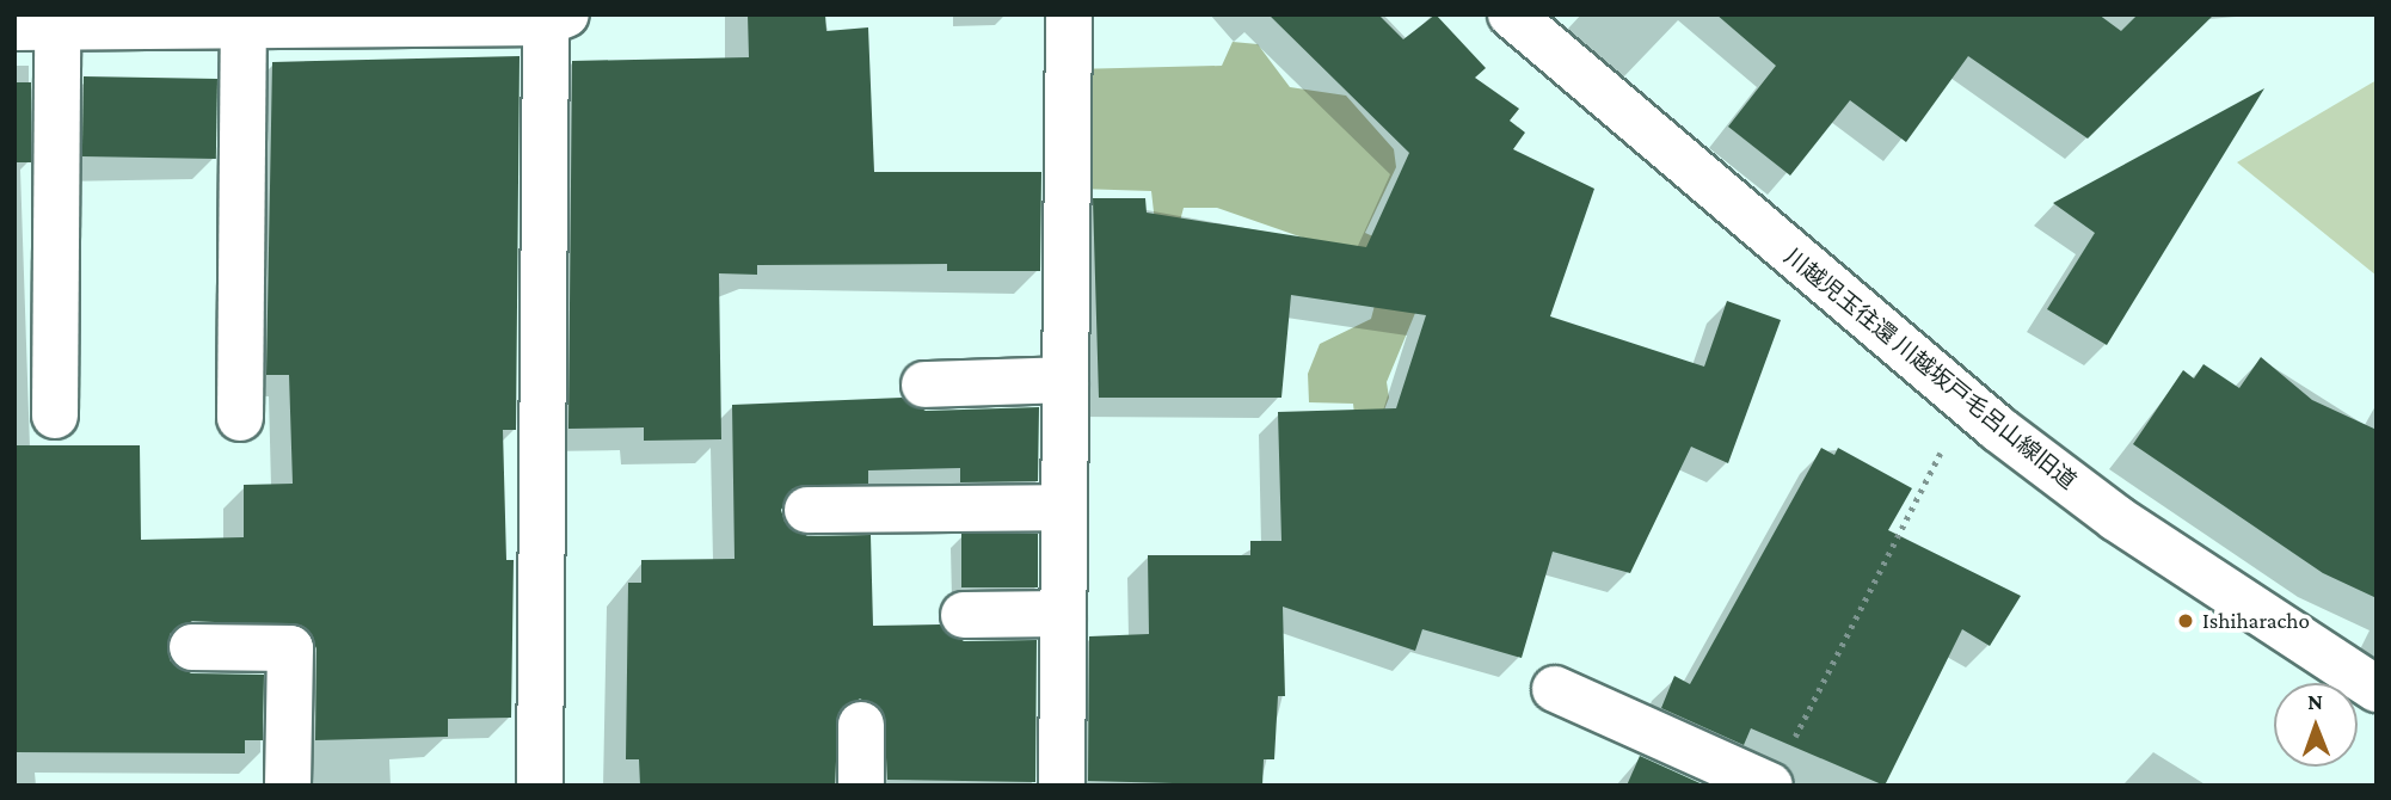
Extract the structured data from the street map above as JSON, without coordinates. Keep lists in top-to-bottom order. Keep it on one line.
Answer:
{"streets":{"street":["川越児玉往還 川越坂戸毛呂山線旧道"]},"places":["Ishiharacho"],"north":"top"}
